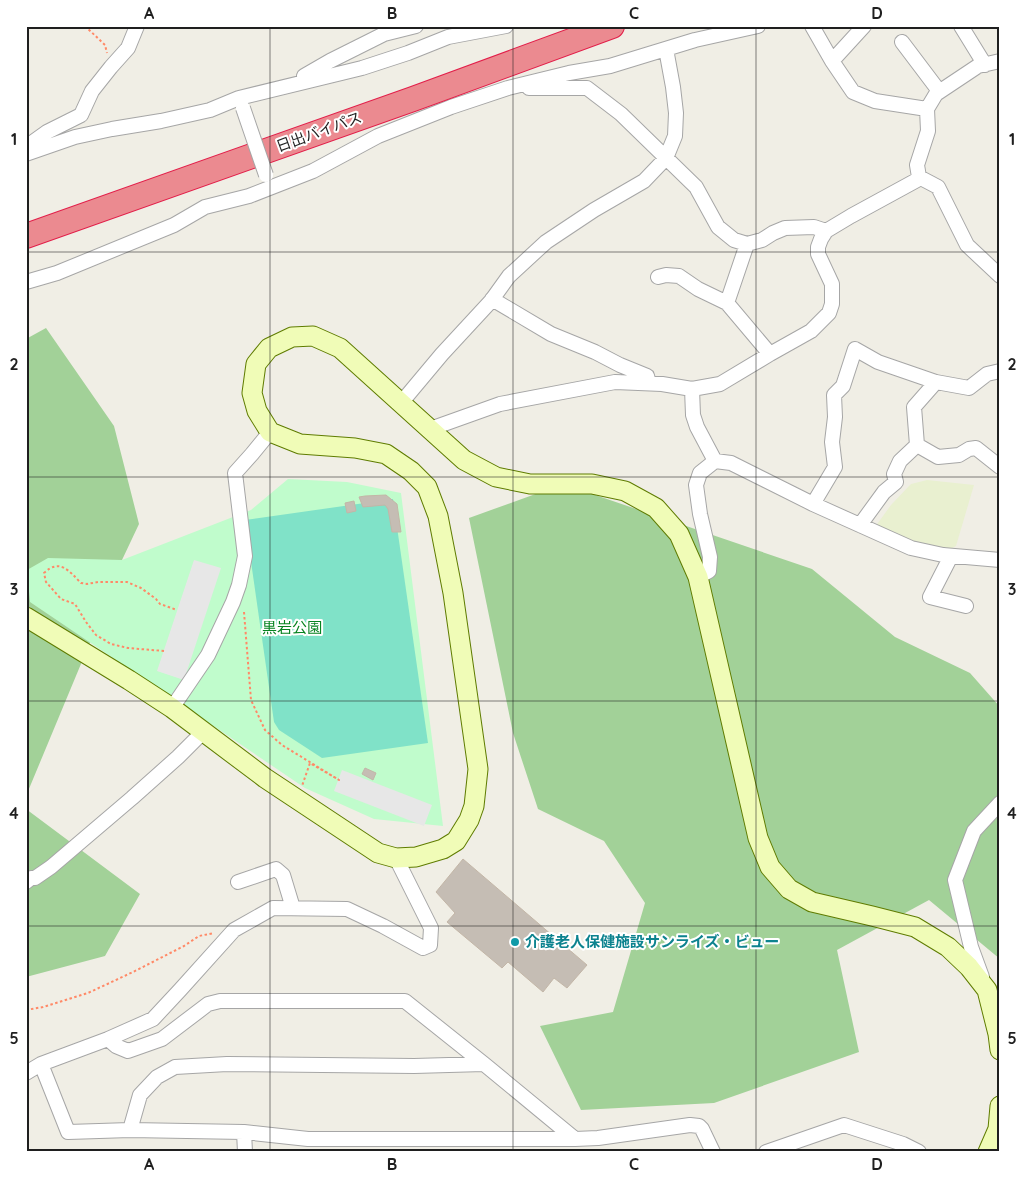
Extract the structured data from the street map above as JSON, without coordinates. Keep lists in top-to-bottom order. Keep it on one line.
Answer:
{"streets":{"highway":["日出バイパス"]},"parks":["黒岩公園"],"places":["介護老人保健施設サンライズ・ビュー"],"grid":{"columns":["A","B","C","D"],"rows":["1","2","3","4","5"]}}
